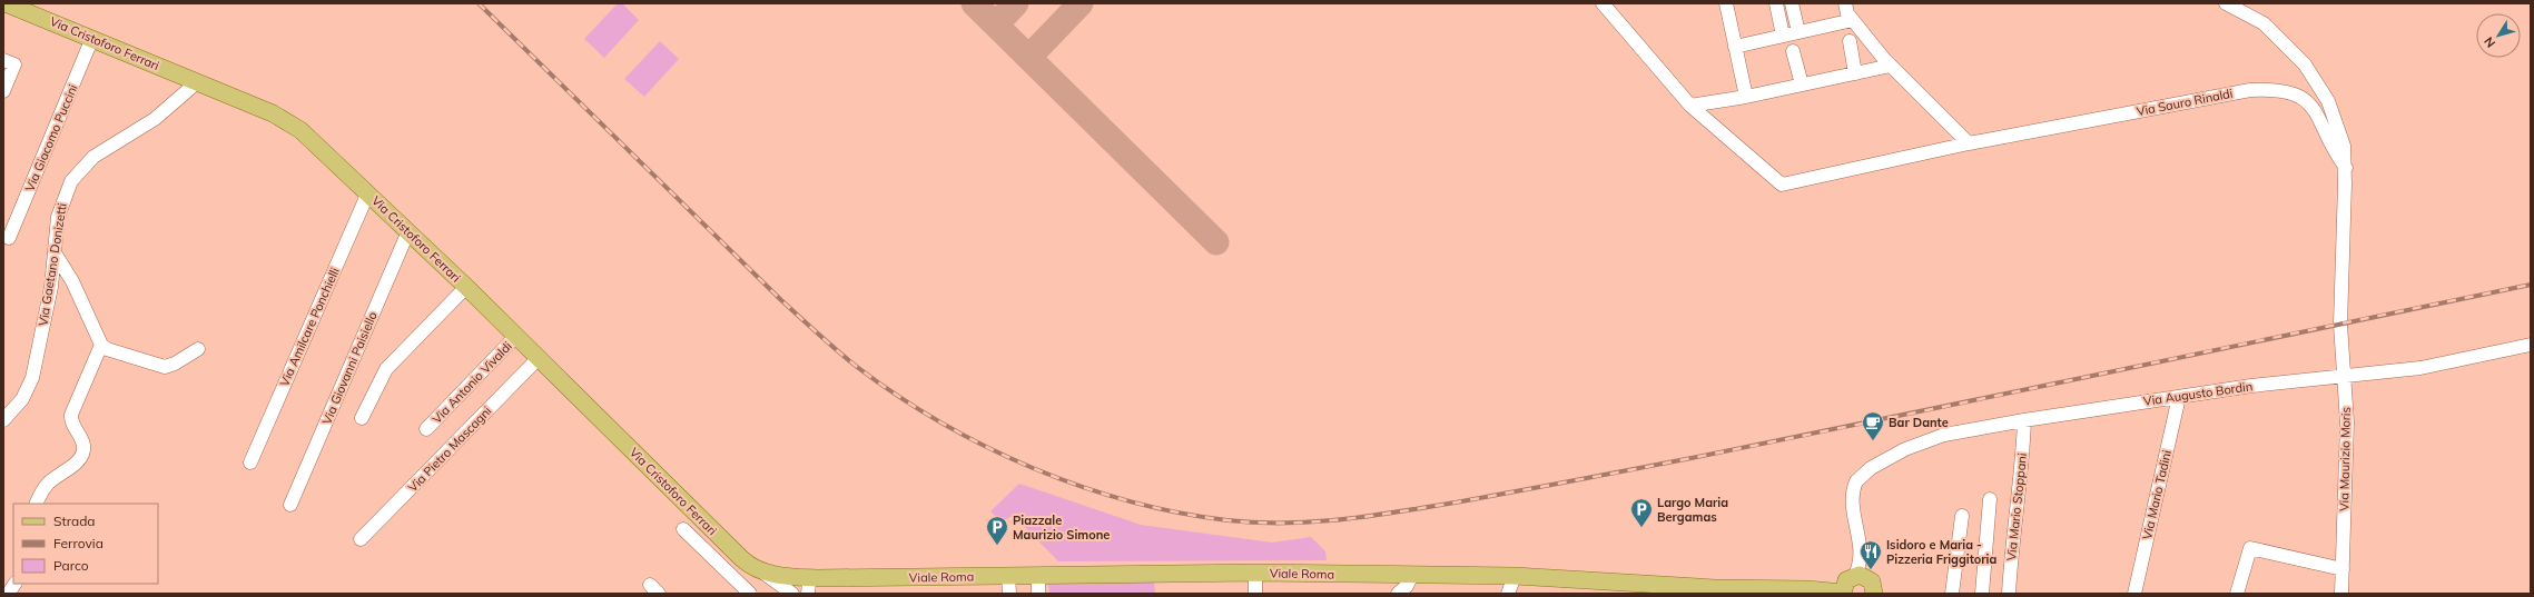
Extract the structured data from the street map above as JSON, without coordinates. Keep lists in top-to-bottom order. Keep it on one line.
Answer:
{"streets":{"main road":["Via Cristoforo Ferrari","Viale Roma"],"street":["Via Sauro Rinaldi","Via Giacomo Puccini","Via Gaetano Donizetti","Via Amilcare Ponchielli","Via Giovanni Paisiello","Via Antonio Vivaldi","Via Augusto Bordin","Via Pietro Mascagni","Via Maurizio Moris","Via Mario Tadini","Via Mario Stoppani"]},"crossings":[["Via Cristoforo Ferrari","Via Giacomo Puccini"],["Via Cristoforo Ferrari","Via Gaetano Donizetti"],["Via Cristoforo Ferrari","Via Amilcare Ponchielli"],["Via Cristoforo Ferrari","Via Giovanni Paisiello"],["Via Cristoforo Ferrari","Via Antonio Vivaldi"],["Via Cristoforo Ferrari","Via Pietro Mascagni"],["Via Cristoforo Ferrari","Viale Roma"],["Via Sauro Rinaldi","Via Maurizio Moris"],["Via Augusto Bordin","Via Maurizio Moris"],["Via Augusto Bordin","Via Mario Tadini"],["Via Augusto Bordin","Via Mario Stoppani"],["Via Augusto Bordin","Viale Roma"]],"places":{"cafe":["Bar Dante"],"parking":["Largo Maria Bergamas","Piazzale Maurizio Simone"],"restaurant":["Isidoro e Maria - Pizzeria Friggitoria"]},"legend":["Strada","Ferrovia","Parco"],"north":"bottom left"}
